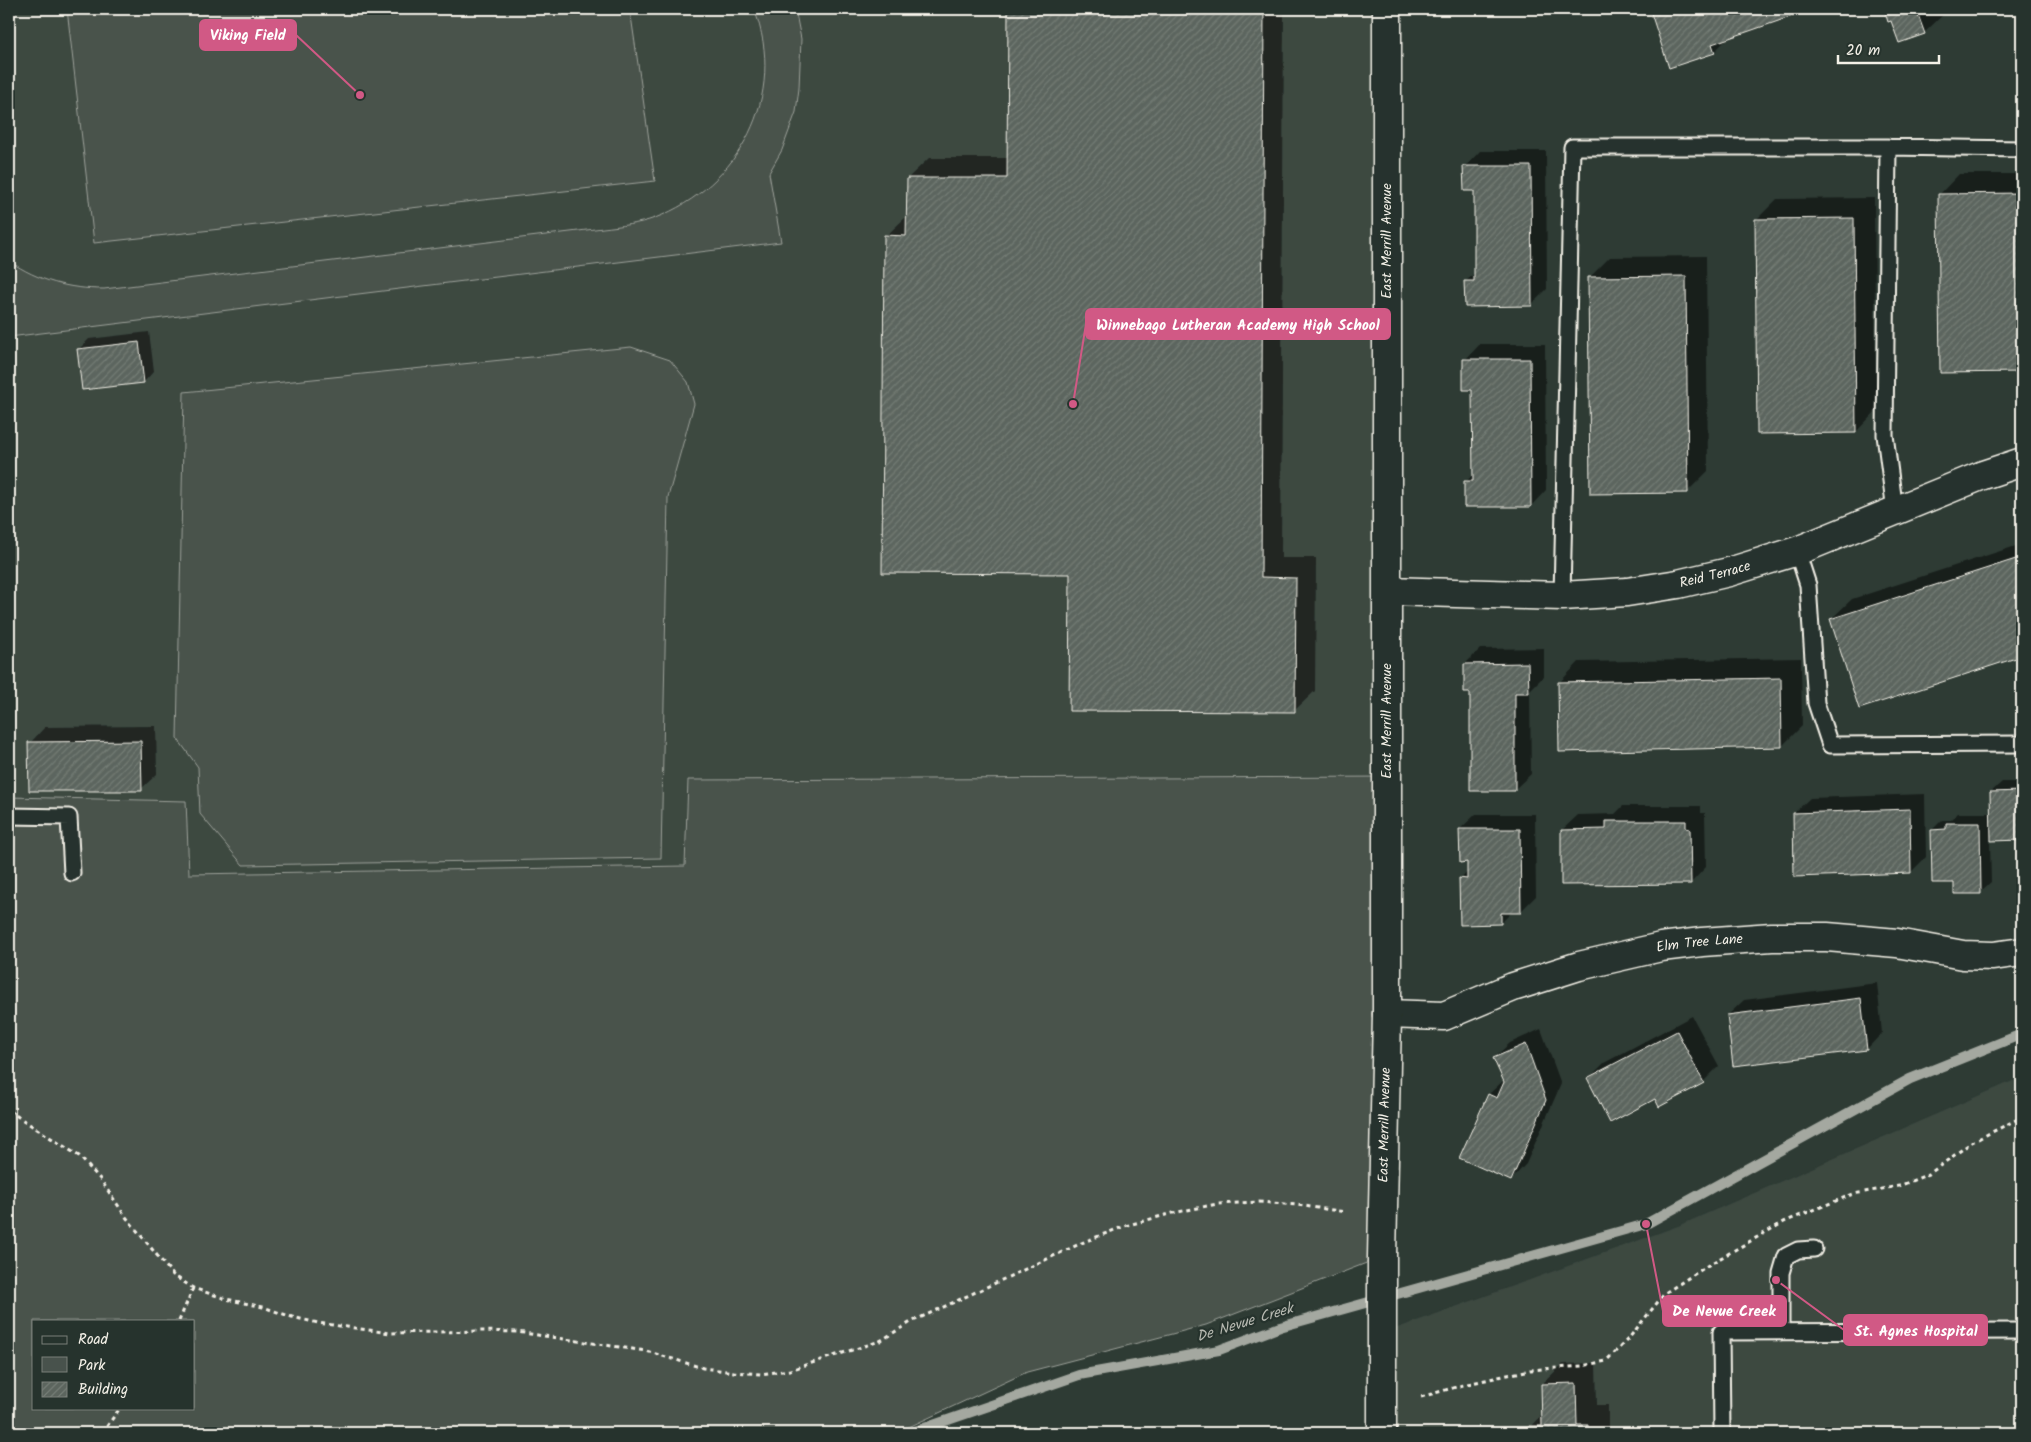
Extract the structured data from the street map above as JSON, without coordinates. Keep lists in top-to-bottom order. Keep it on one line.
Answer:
{"streets":{"street":["East Merrill Avenue","Reid Terrace","Elm Tree Lane"]},"crossings":[["East Merrill Avenue","Reid Terrace"],["East Merrill Avenue","Elm Tree Lane"]],"water":["De Nevue Creek"],"places":["Viking Field","Winnebago Lutheran Academy High School","De Nevue Creek","St. Agnes Hospital"],"legend":["Road","Park","Building"],"scale_bar":"20 m"}
